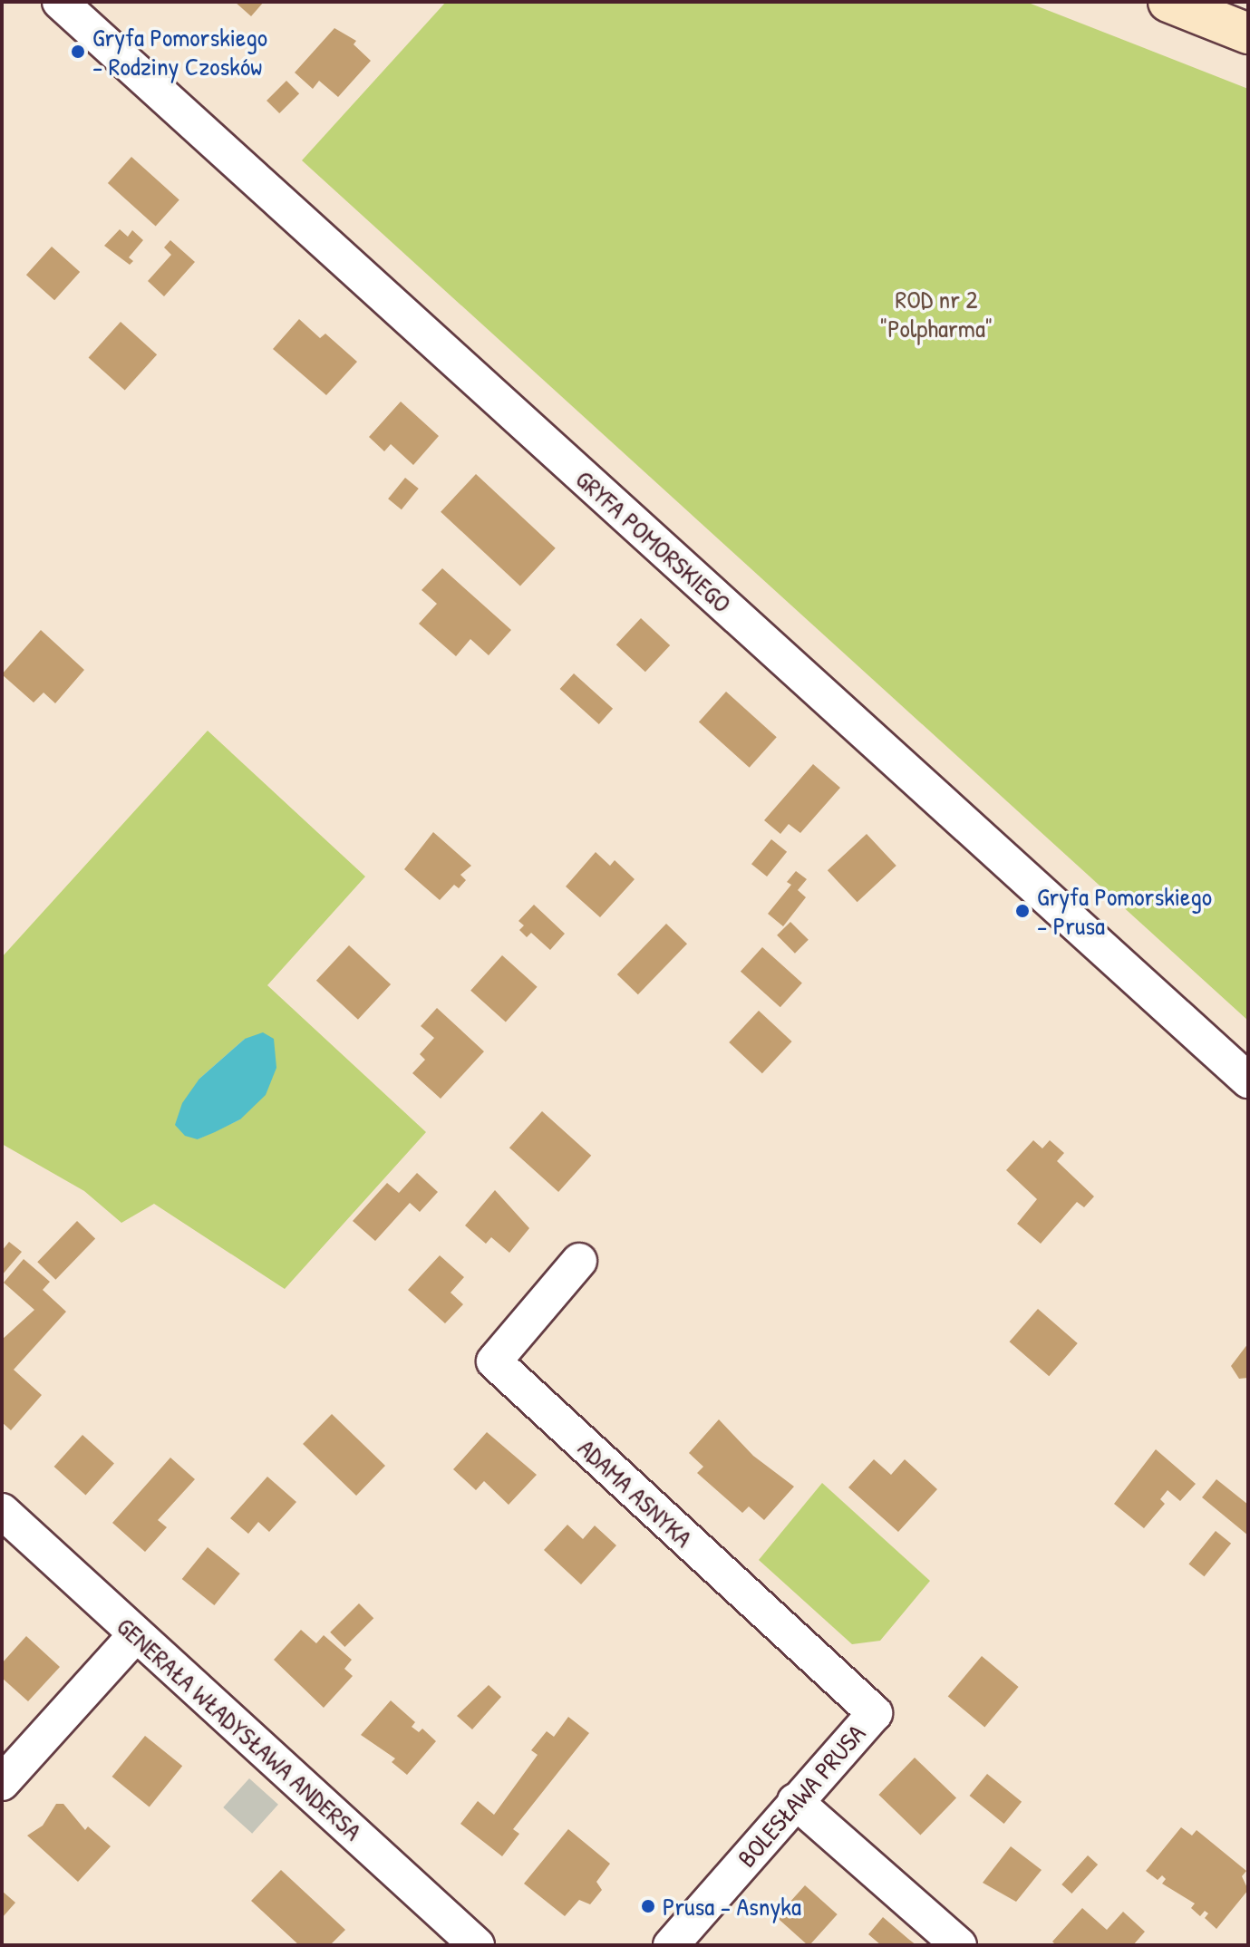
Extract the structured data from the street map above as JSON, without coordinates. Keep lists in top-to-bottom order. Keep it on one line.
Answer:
{"streets":{"street":["GRYFA POMORSKIEGO","ADAMA ASNYKA","GENERAŁA WŁADYSŁAWA ANDERSA","BOLESŁAWA PRUSA"]},"crossings":[["ADAMA ASNYKA","BOLESŁAWA PRUSA"]],"parks":["ROD nr 2 \"Polpharma\""],"places":["Gryfa Pomorskiego - Rodziny Czosków","Gryfa Pomorskiego - Prusa","Prusa - Asnyka"]}
